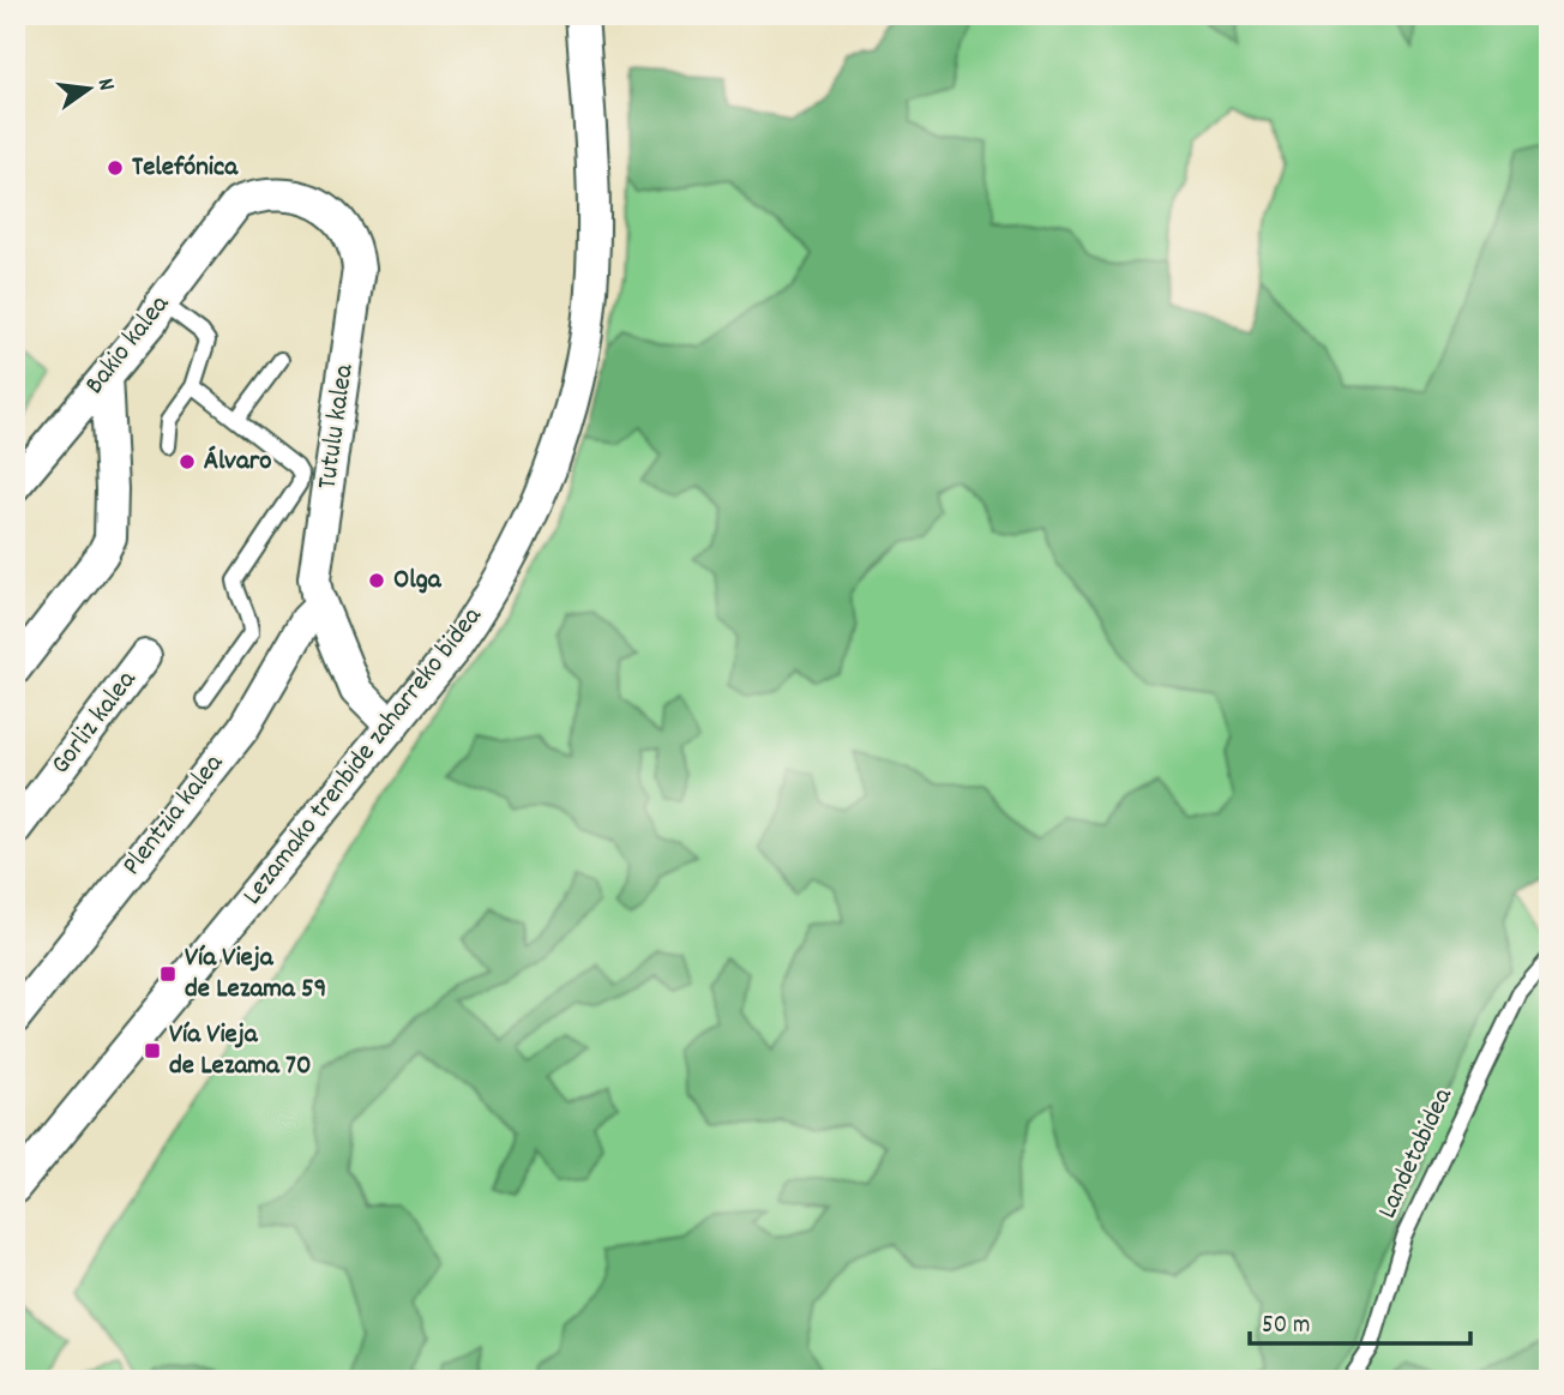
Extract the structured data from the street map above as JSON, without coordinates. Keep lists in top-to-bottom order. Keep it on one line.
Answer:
{"streets":{"street":["Bakio kalea","Tutulu kalea","Gorliz kalea","Lezamako trenbide zaharreko bidea","Plentzia kalea"],"lane":["Landetabidea"]},"crossings":[["Bakio kalea","Tutulu kalea"],["Tutulu kalea","Lezamako trenbide zaharreko bidea"],["Tutulu kalea","Plentzia kalea"]],"places":{"other":["Telefónica","Álvaro","Olga"],"transit":["Vía Vieja de Lezama 59","Vía Vieja de Lezama 70"]},"scale_bar":"50 m","north":"right"}
